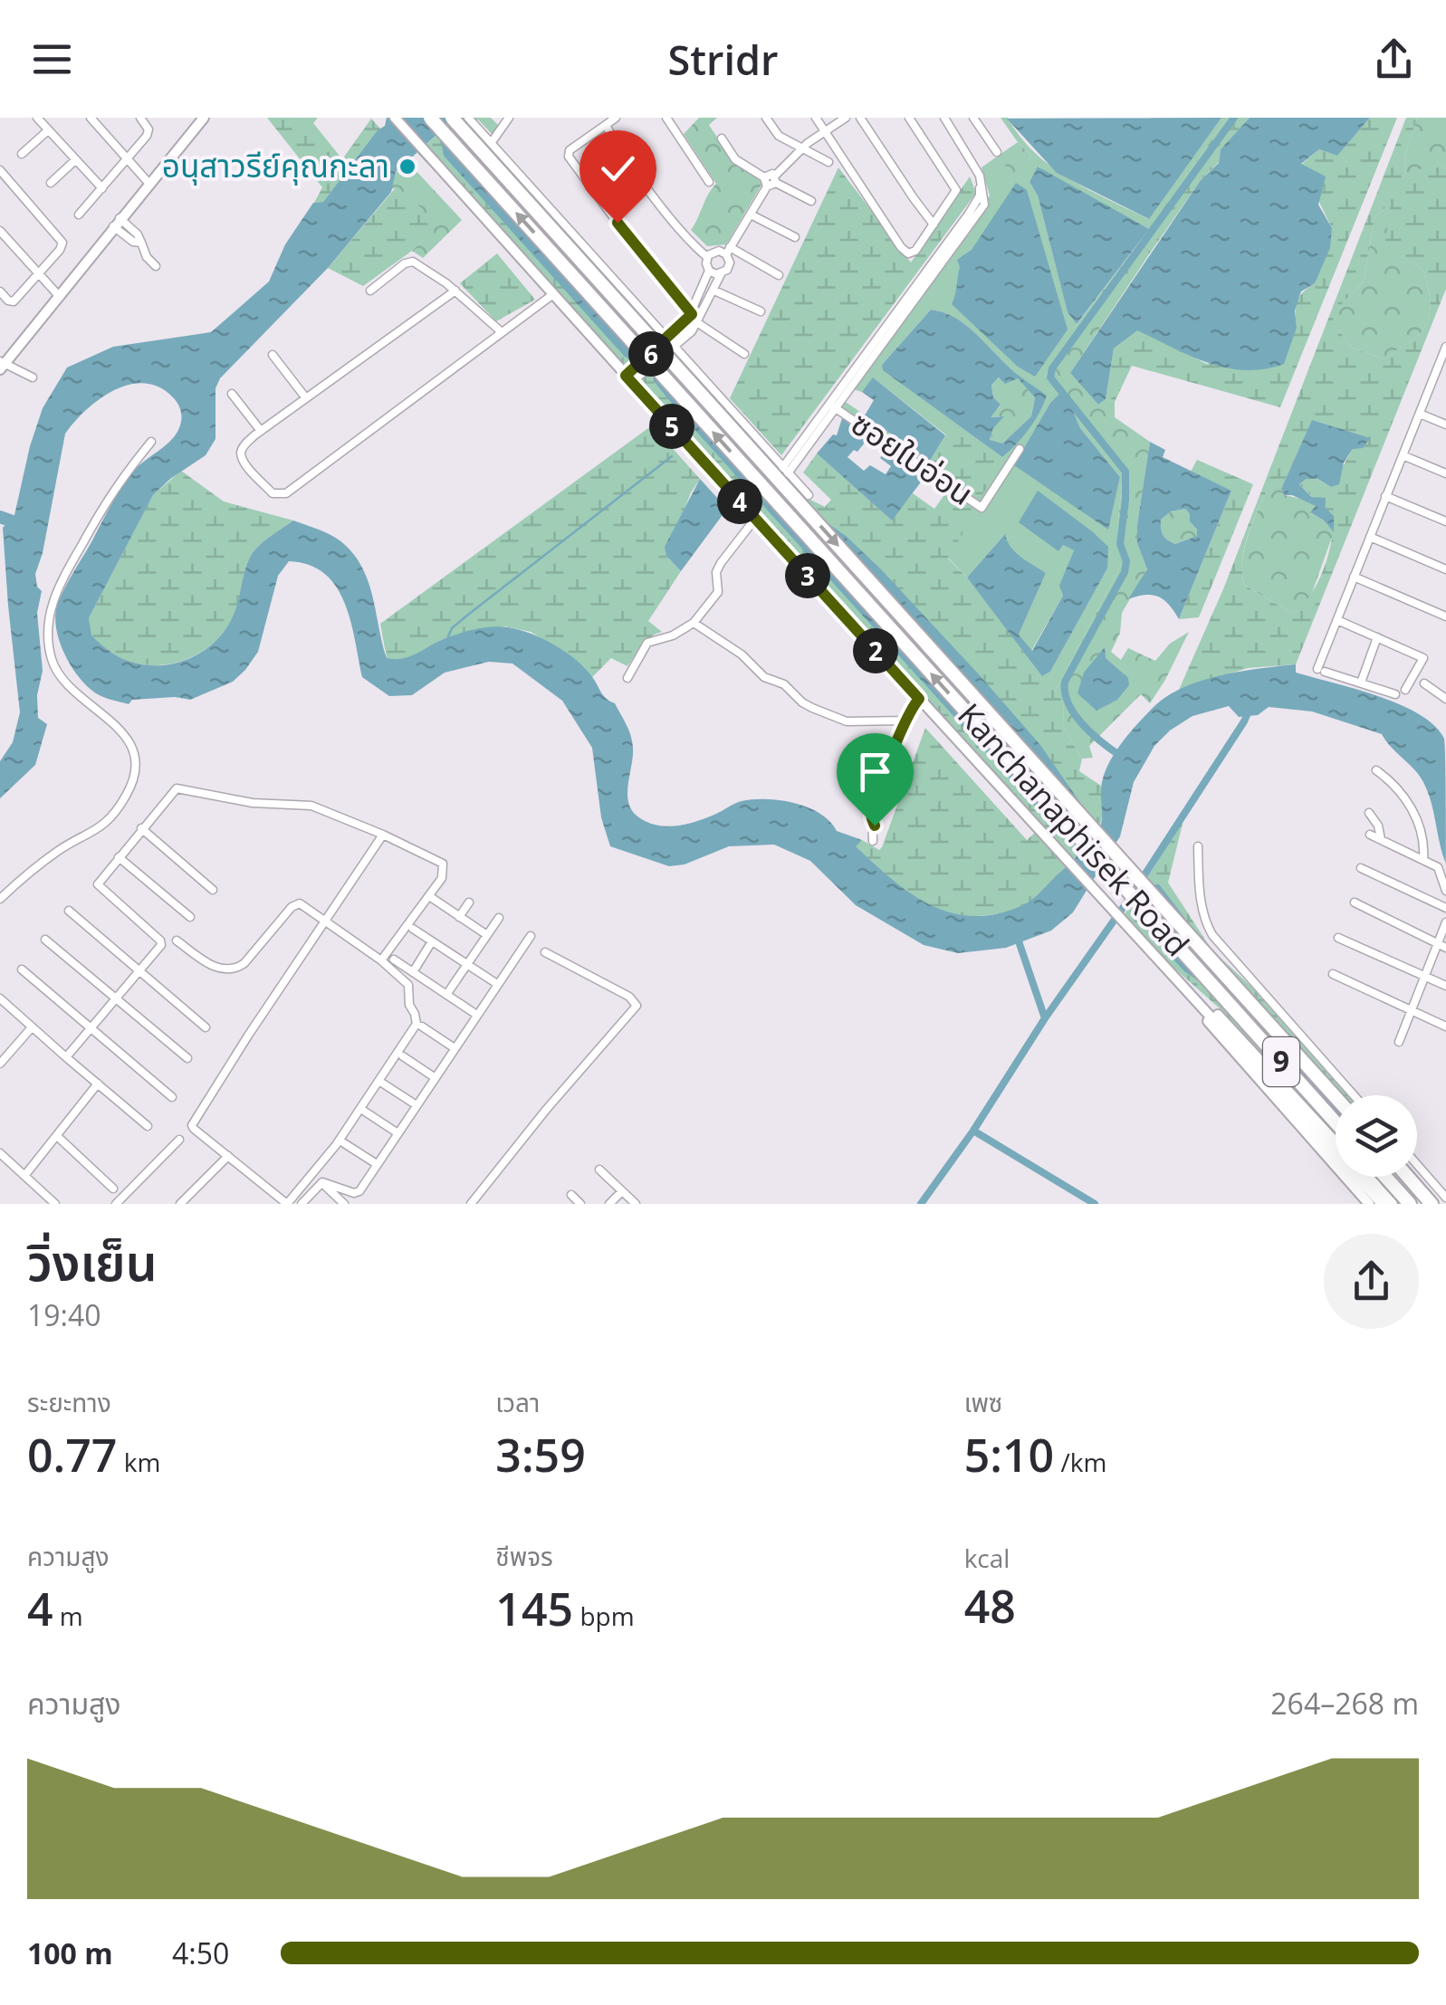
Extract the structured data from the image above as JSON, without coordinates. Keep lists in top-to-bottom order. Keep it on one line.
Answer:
{"streets":{"highway":["Kanchanaphisek Road","9"],"street":["ซอยใบอ่อน"]},"places":["อนุสาวรีย์คุณกะลา"],"page":{"header":"Stridr","pins":["6","5","4","3","2"],"heading":["วิ่งเย็น","19:40"],"stats":[["ระยะทาง","0.77 km"],["เวลา","3:59"],["เพซ","5:10 /km"],["ความสูง","4 m"],["ชีพจร","145 bpm"],["kcal","48"]],"chart":["ความสูง","264–268 m"],"list":[{"name":"100 m","note":"4:50"}]}}
